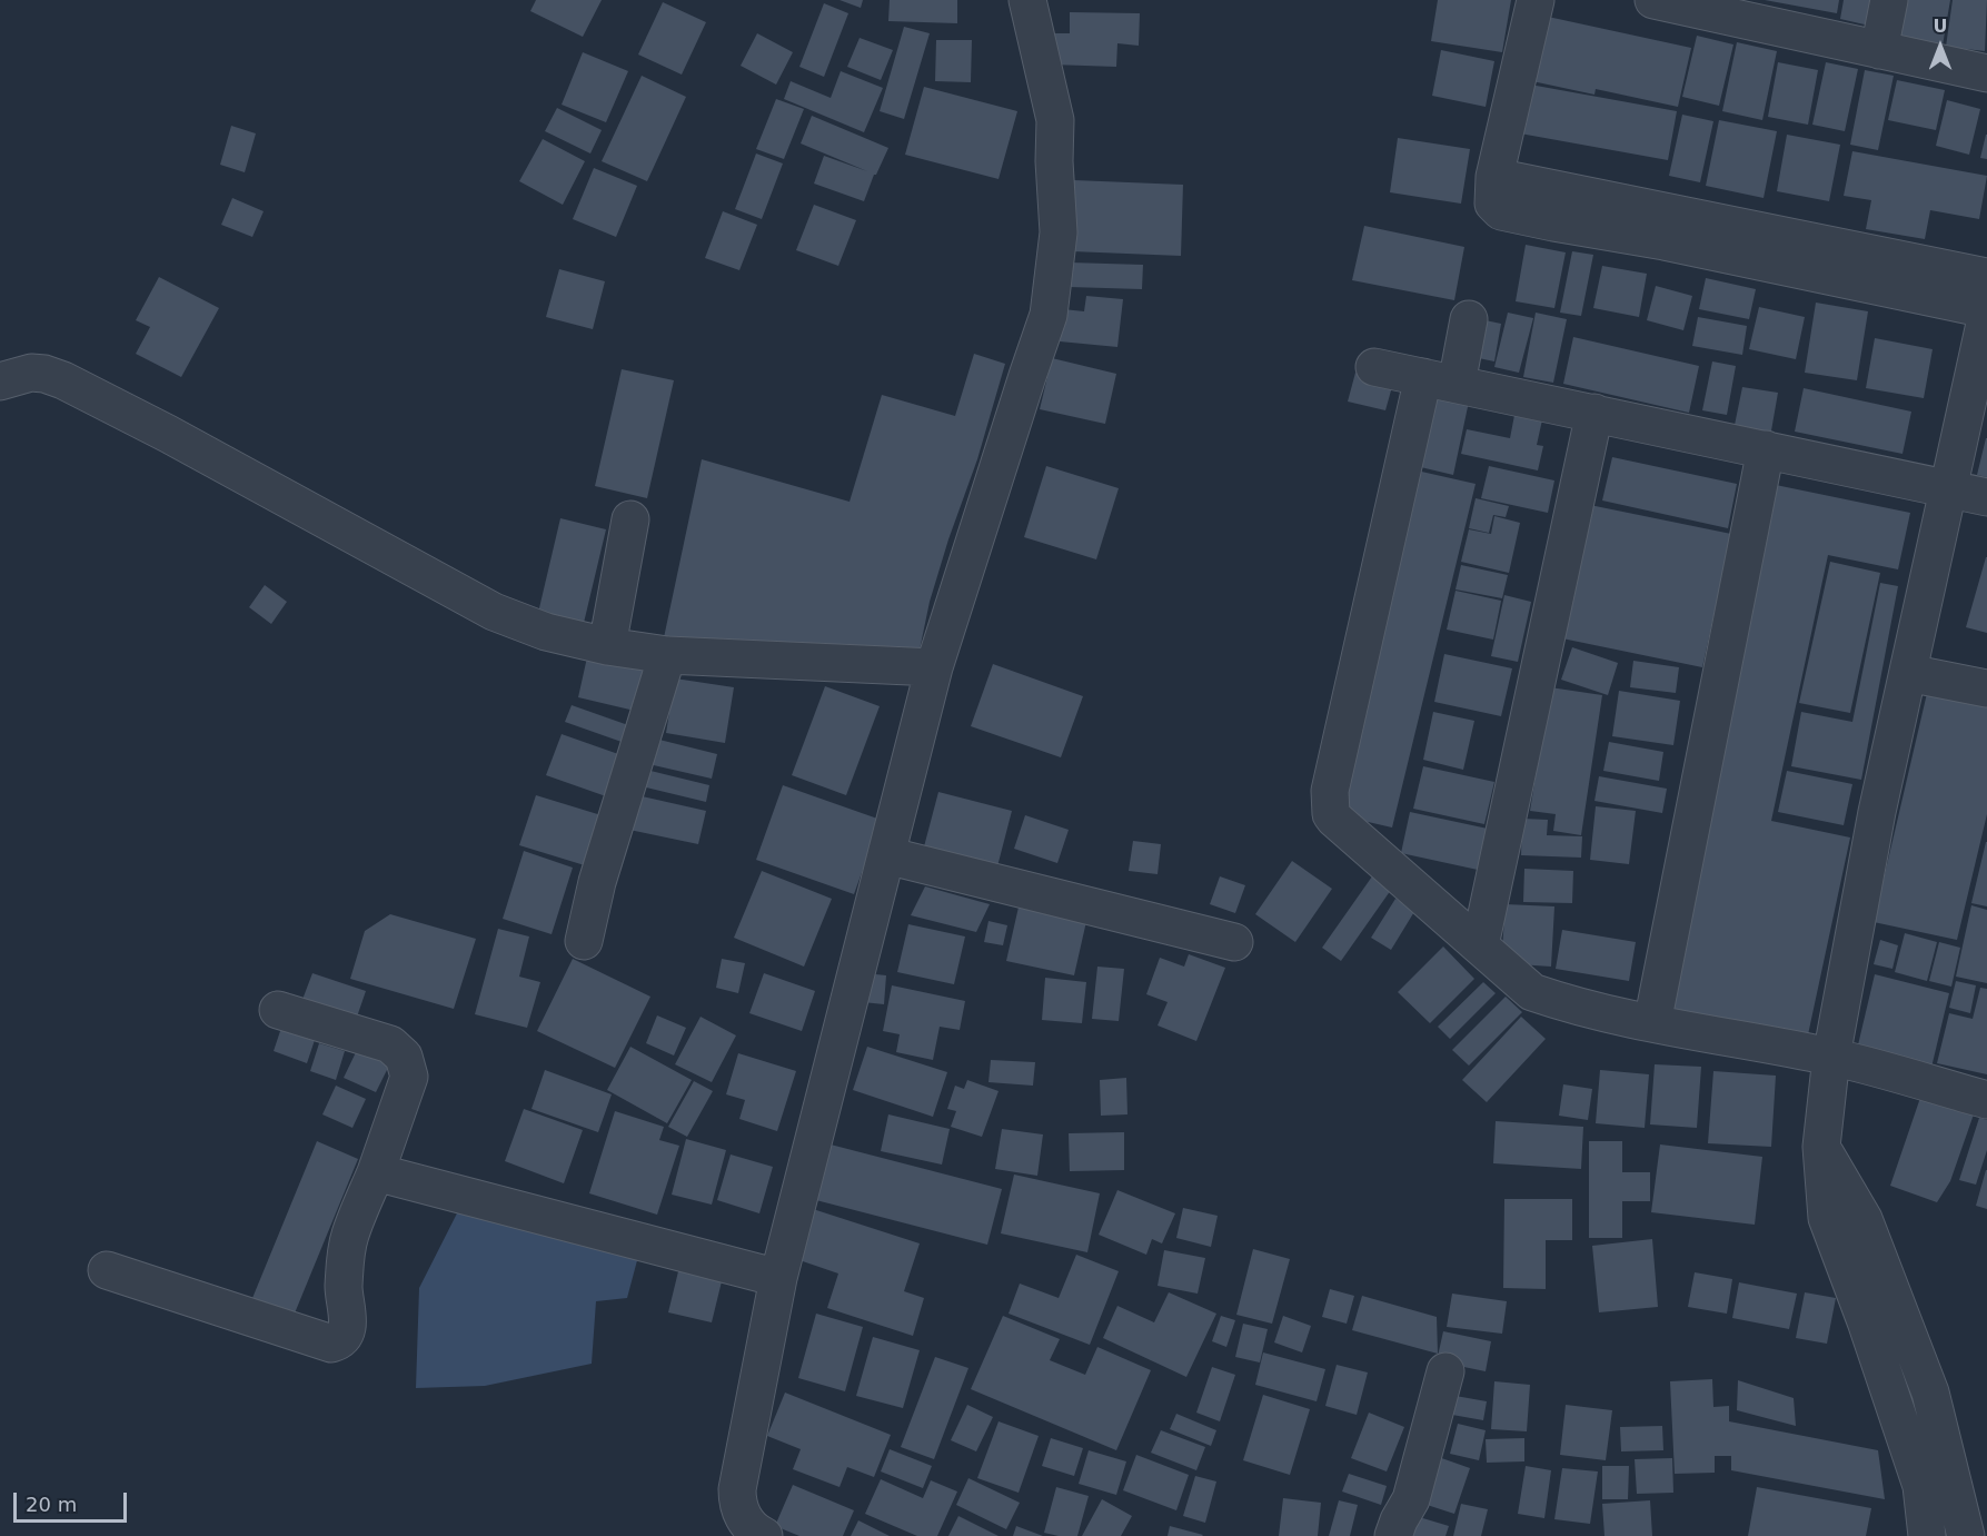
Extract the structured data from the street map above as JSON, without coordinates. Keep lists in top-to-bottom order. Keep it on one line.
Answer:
{"scale_bar":"20 m","north":"top"}
